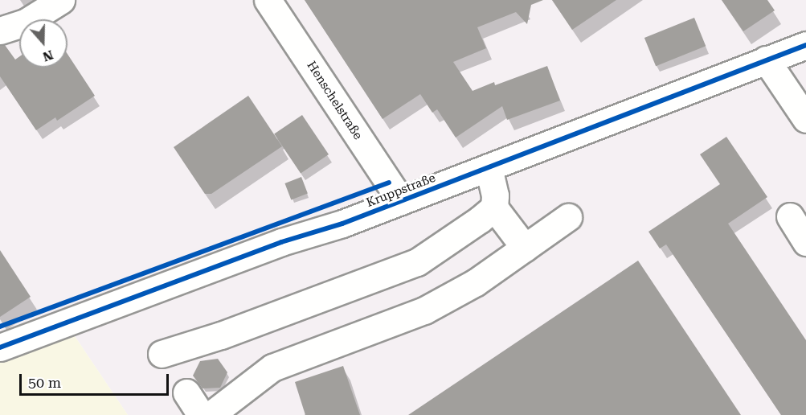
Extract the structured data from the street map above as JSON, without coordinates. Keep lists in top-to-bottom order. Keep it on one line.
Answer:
{"streets":{"street":["Henschelstraße","Kruppstraße"]},"crossings":[["Henschelstraße","Kruppstraße"]],"scale_bar":"50 m","north":"bottom"}
